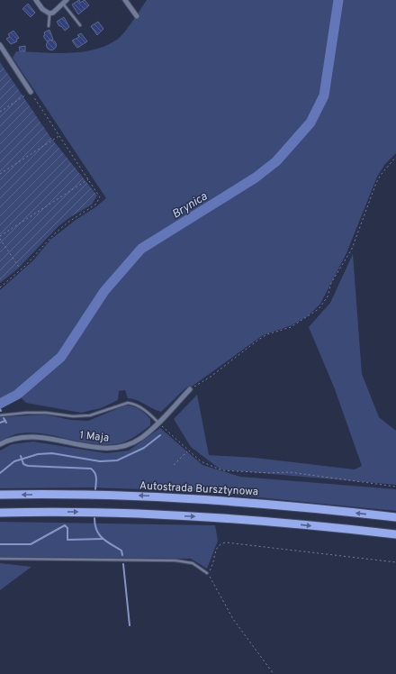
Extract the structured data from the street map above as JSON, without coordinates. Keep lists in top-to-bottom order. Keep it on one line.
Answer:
{"streets":{"highway":["Autostrada Bursztynowa"],"street":["1 Maja"]},"water":["Brynica"]}
